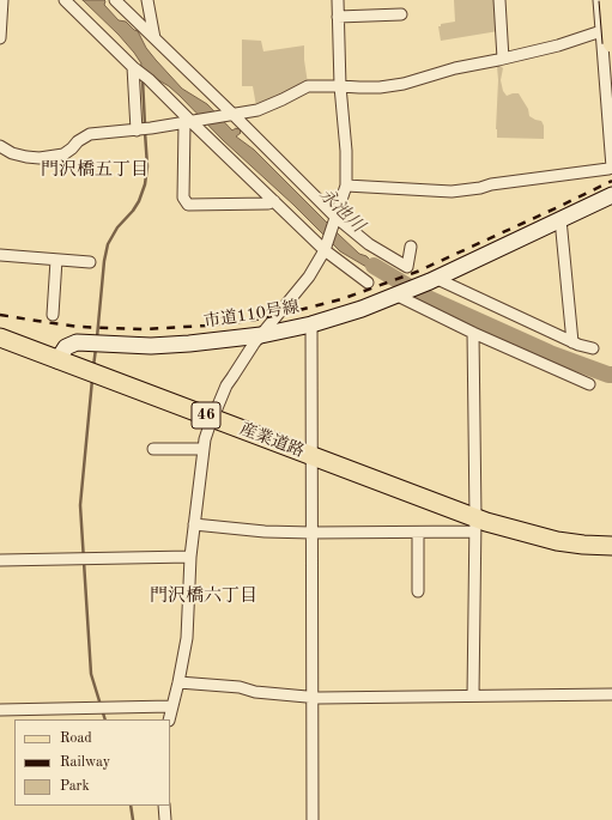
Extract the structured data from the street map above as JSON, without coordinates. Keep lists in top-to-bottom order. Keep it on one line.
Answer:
{"streets":{"main road":["46","産業道路"],"street":["市道110号線"]},"crossings":[["市道110号線","産業道路"]],"districts":["門沢橋五丁目","門沢橋六丁目"],"water":["永池川"],"legend":["Road","Railway","Park"]}
